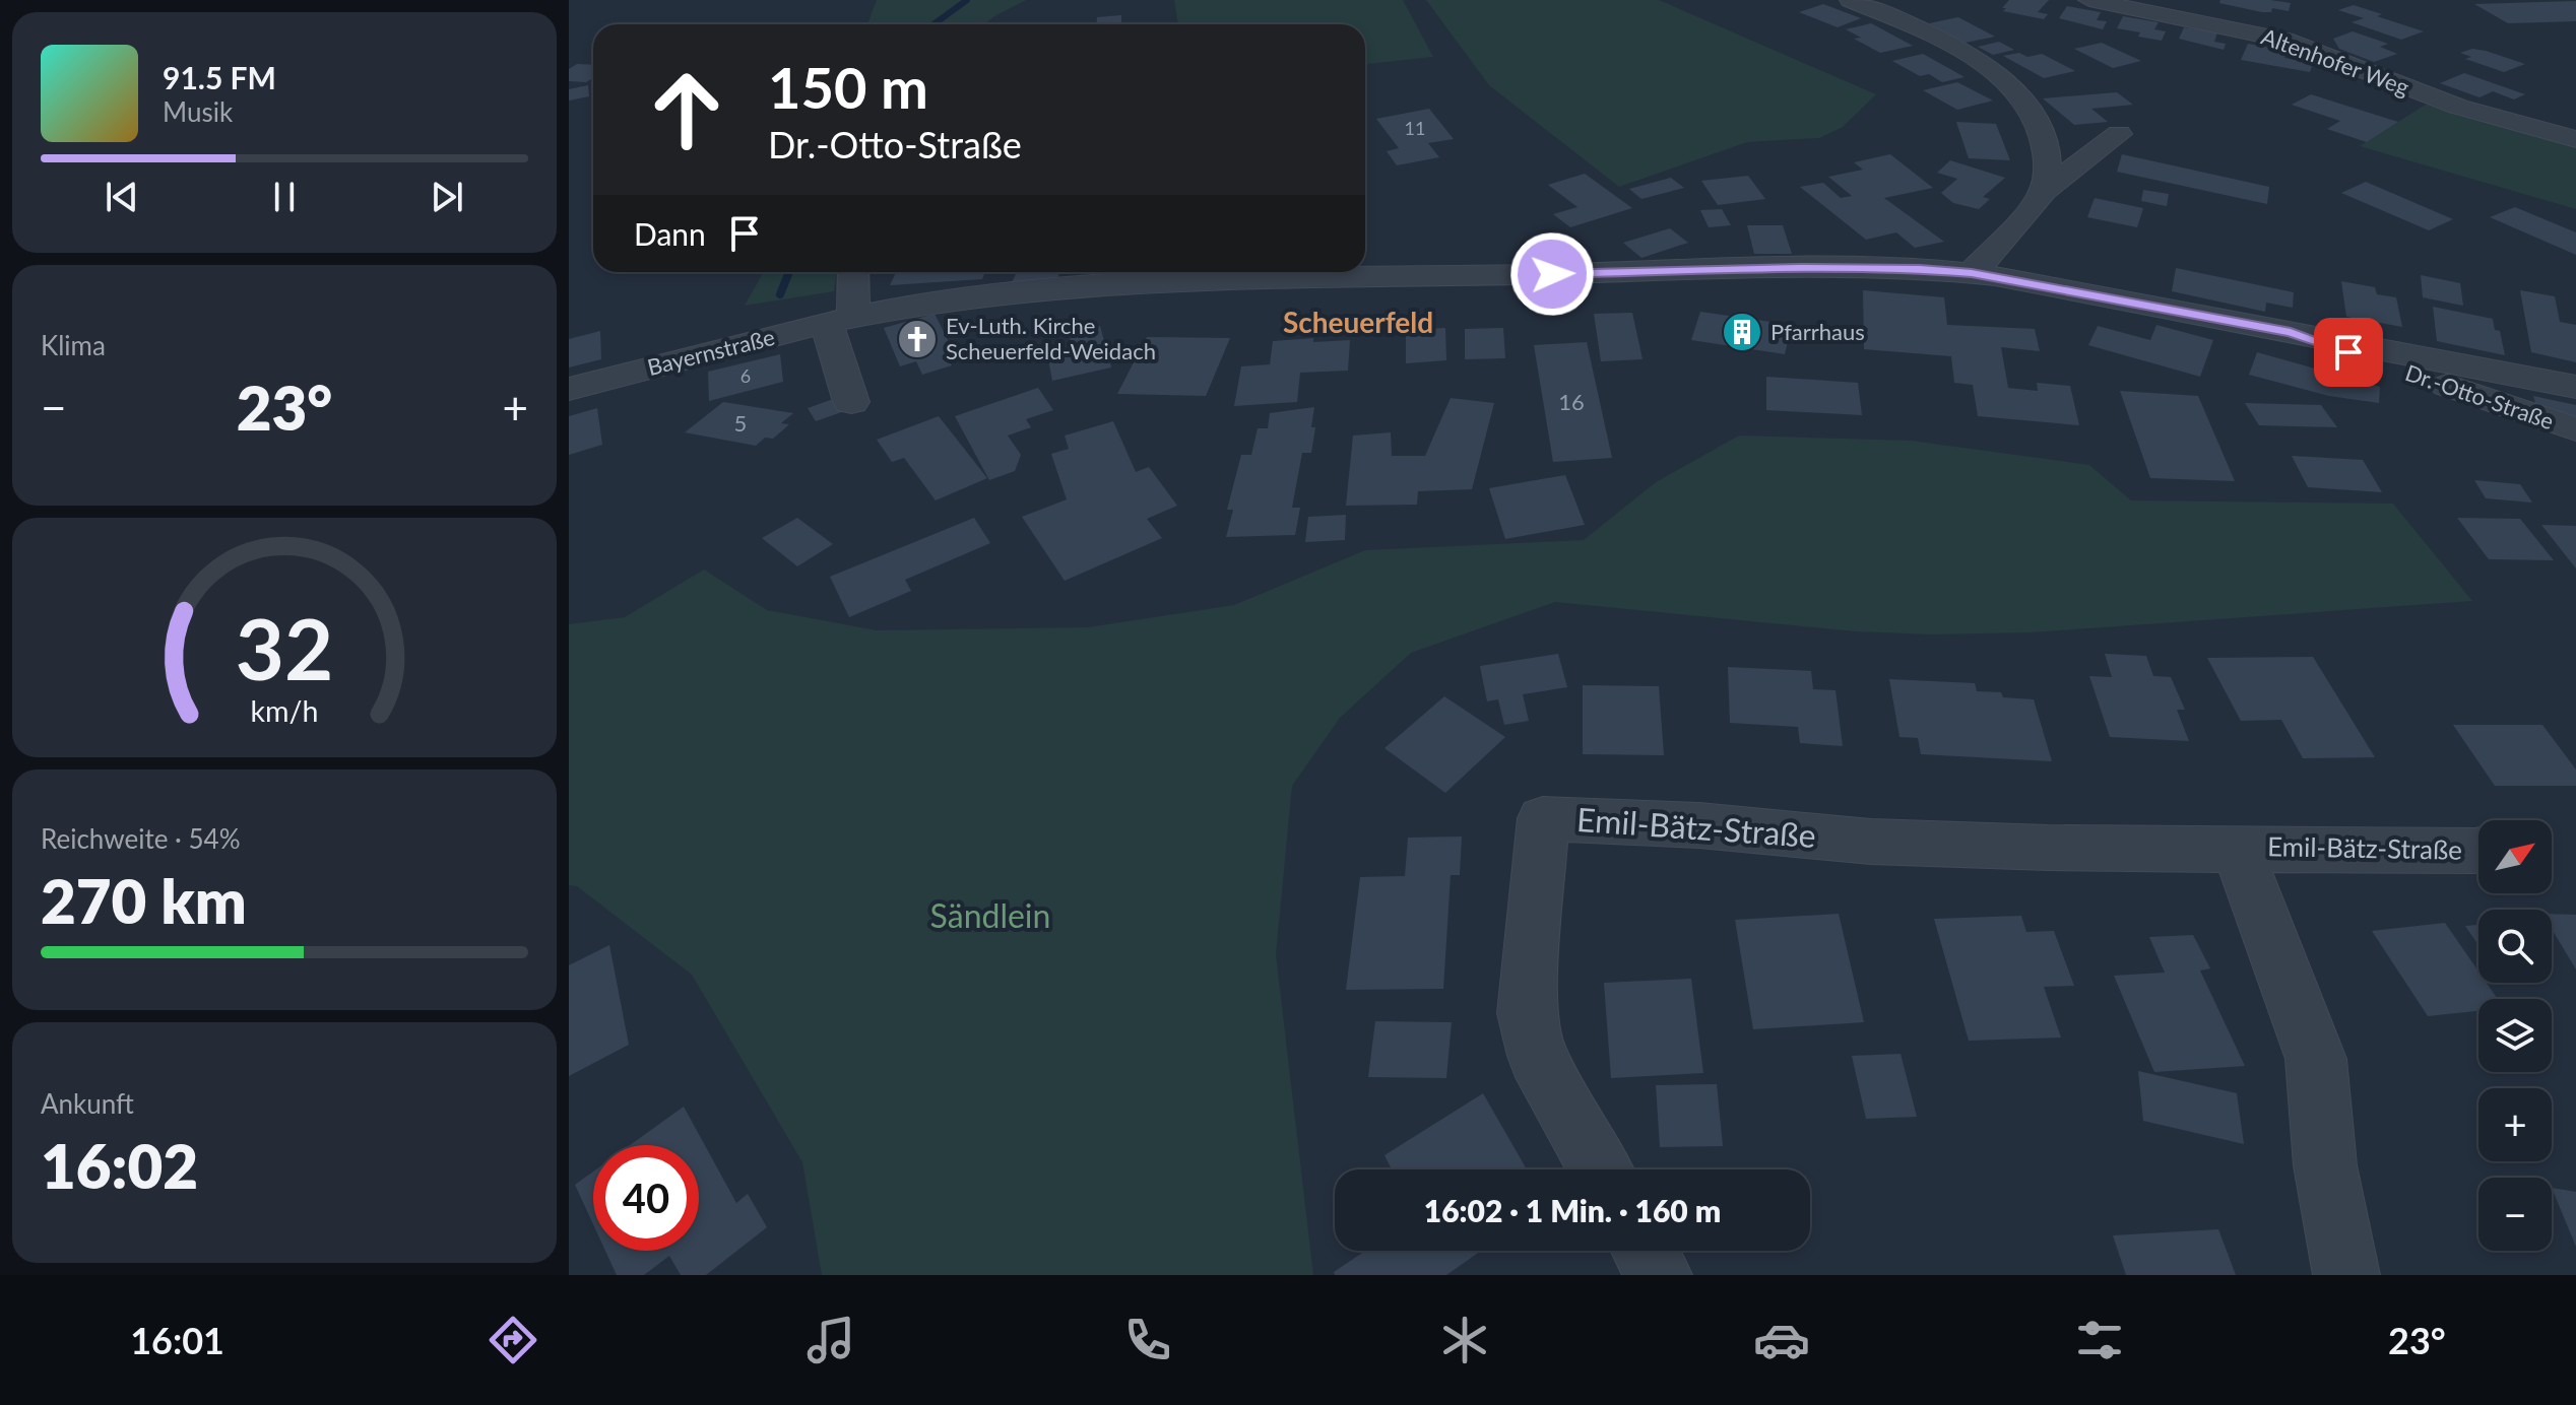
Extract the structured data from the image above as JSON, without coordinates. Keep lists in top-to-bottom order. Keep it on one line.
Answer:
{"streets":{"street":["Altenhofer Weg","Bayernstraße","Dr.-Otto-Straße","Emil-Bätz-Straße"]},"crossings":[["Bayernstraße","Dr.-Otto-Straße"]],"districts":["Scheuerfeld"],"parks":["Sändlein"],"places":{"building":["Pfarrhaus"],"church":["Ev-Luth. Kirche Scheuerfeld-Weidach"]},"house_numbers":["11","6","16","5"],"north":"top right","page":{"turn":["150 m","Dr.-Otto-Straße"],"song":["91.5 FM","Musik"],"then":"Dann","tile":["Klima",["Reichweite · 54%","270 km"],["Ankunft","16:02"]],"heat":["−","23°","+"],"map_buttons":["+","−"],"limit":"40","trip":"16:02 · 1 Min. · 160 m","tabs":["16:01","23°"],"gauge":["32","km/h"]}}
